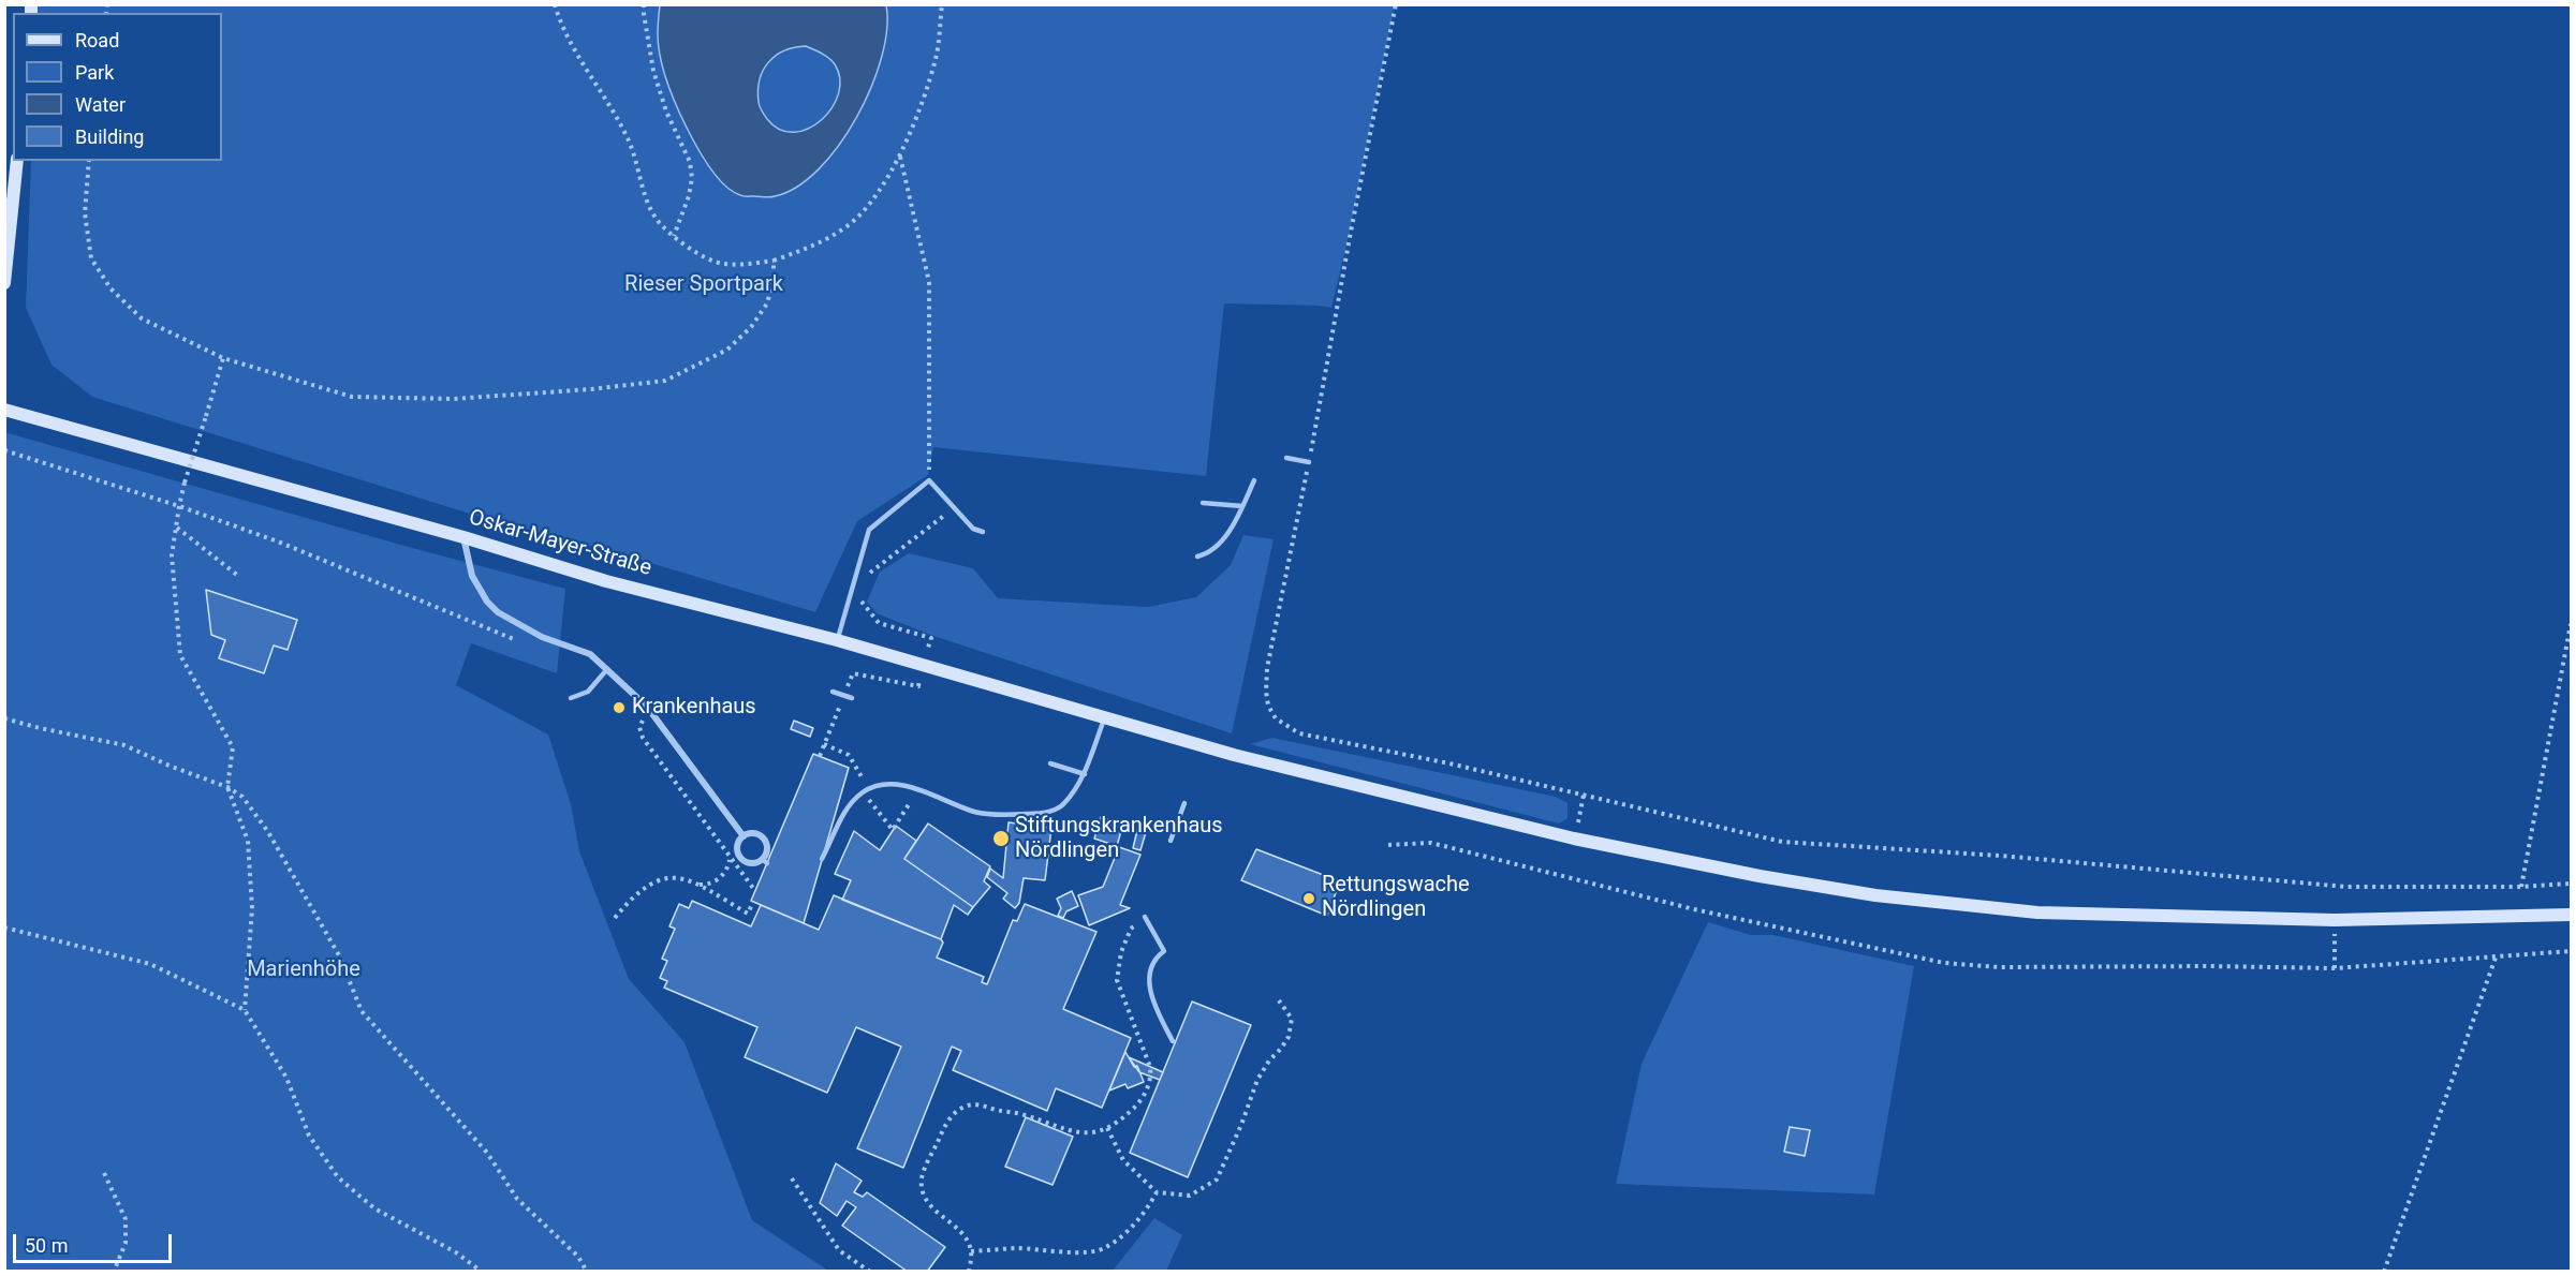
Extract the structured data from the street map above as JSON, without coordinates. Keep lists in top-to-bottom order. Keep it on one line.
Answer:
{"streets":{"main road":["Oskar-Mayer-Straße"]},"parks":["Rieser Sportpark","Marienhöhe"],"places":["Krankenhaus","Stiftungskrankenhaus Nördlingen","Rettungswache Nördlingen"],"legend":["Road","Park","Water","Building"],"scale_bar":"50 m"}
